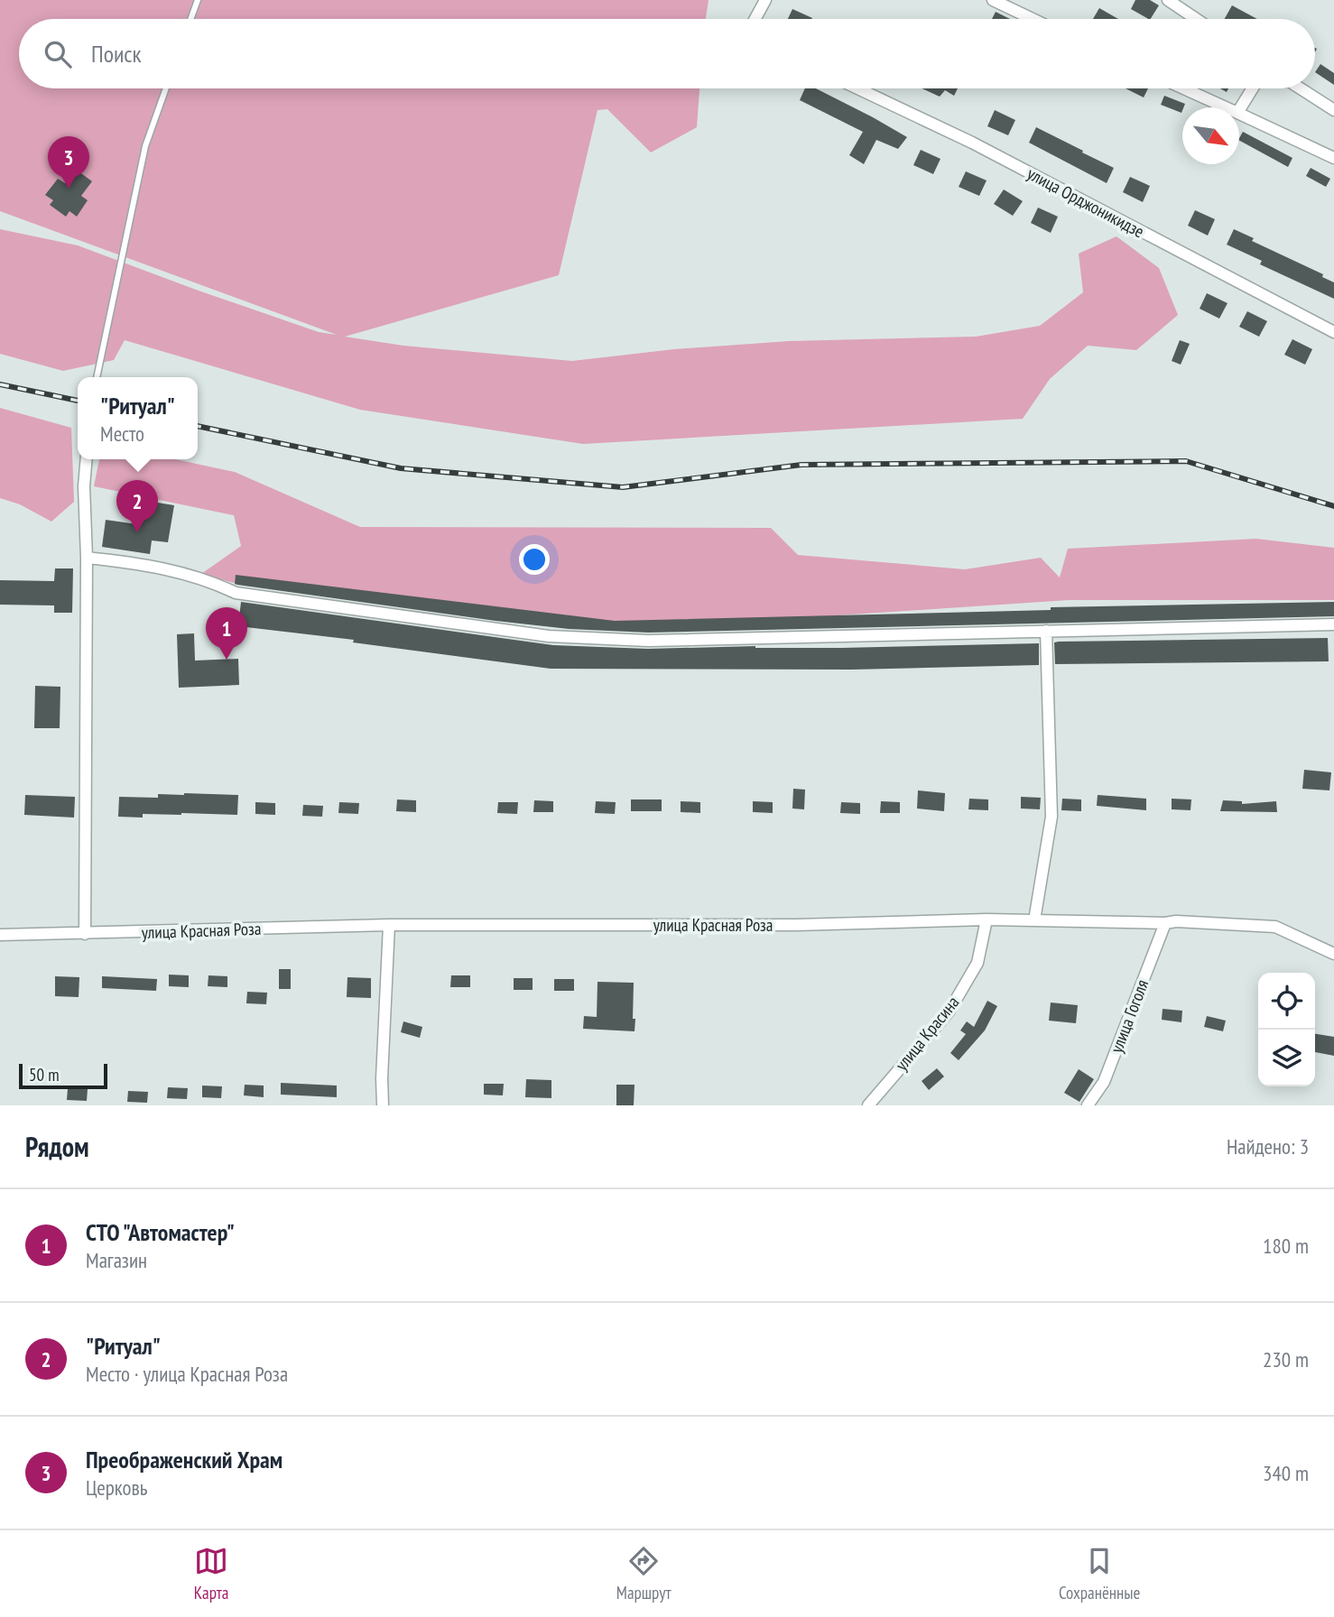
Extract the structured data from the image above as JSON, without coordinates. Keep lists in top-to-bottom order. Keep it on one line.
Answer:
{"streets":{"street":["улица Орджоникидзе","улица Красная Роза","улица Гоголя","улица Красина"]},"crossings":[["улица Красная Роза","улица Гоголя"],["улица Красная Роза","улица Красина"]],"scale_bar":"50 m","north":"bottom right","page":{"search":"Поиск","pins":["3","2","1"],"popup":["\"Ритуал\"","Место"],"scale":"50 m","heading":["Рядом","Найдено: 3"],"list":[{"mark":"1","name":"СТО \"Автомастер\"","note":"Магазин","value":"180 m"},{"mark":"2","name":"\"Ритуал\"","note":"Место · улица Красная Роза","value":"230 m"},{"mark":"3","name":"Преображенский Храм","note":"Церковь","value":"340 m"}],"nav":["Карта","Маршрут","Сохранённые"]}}
